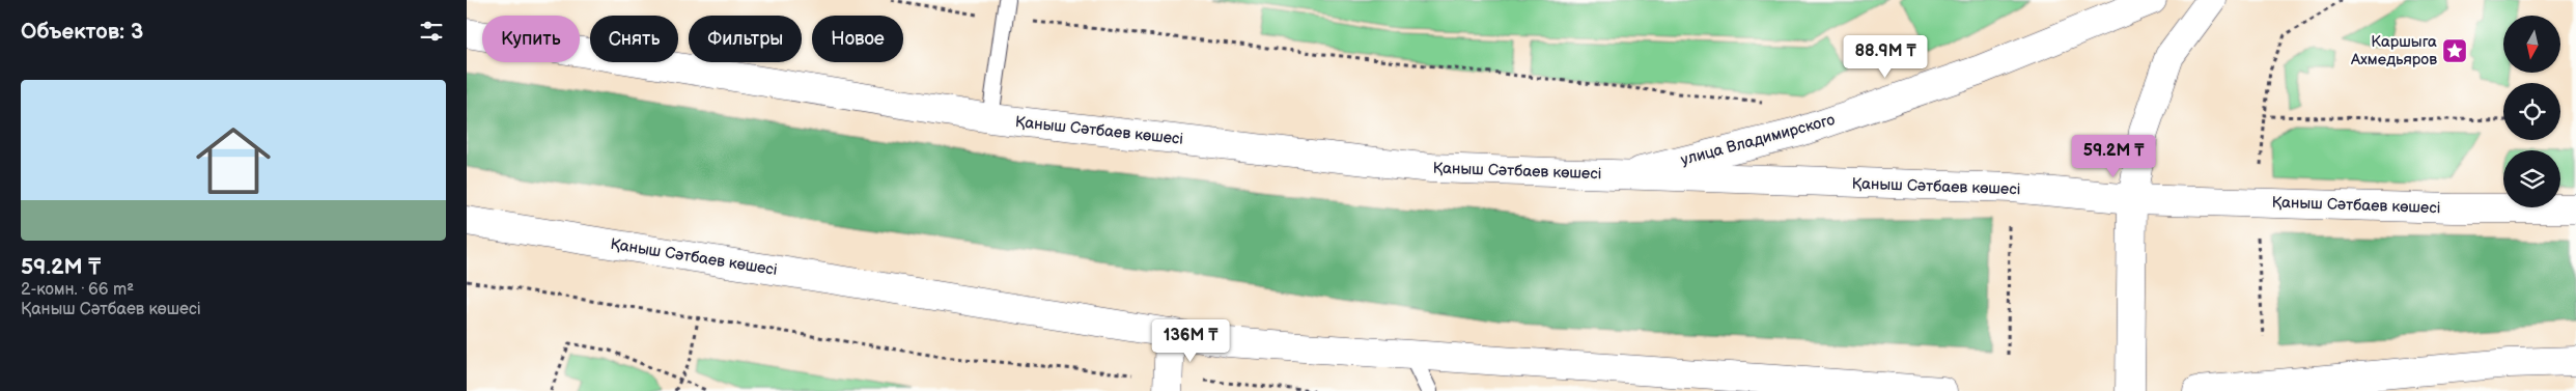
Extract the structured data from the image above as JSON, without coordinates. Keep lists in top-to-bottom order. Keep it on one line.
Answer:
{"streets":{"main road":["Қаныш Сәтбаев көшесі","улица Владимирского"]},"crossings":[["Қаныш Сәтбаев көшесі","улица Владимирского"]],"places":{"place":["Каршыга Ахмедьяров"]},"north":"bottom","page":{"heading":"Объектов: 3","chip":["Купить","Снять","Фильтры","Новое"],"price":["88.9M ₸","59.2M ₸","136M ₸"],"list":[{"name":"59.2M ₸","note":"2-комн. · 66 m² · Қаныш Сәтбаев көшесі"}]}}
